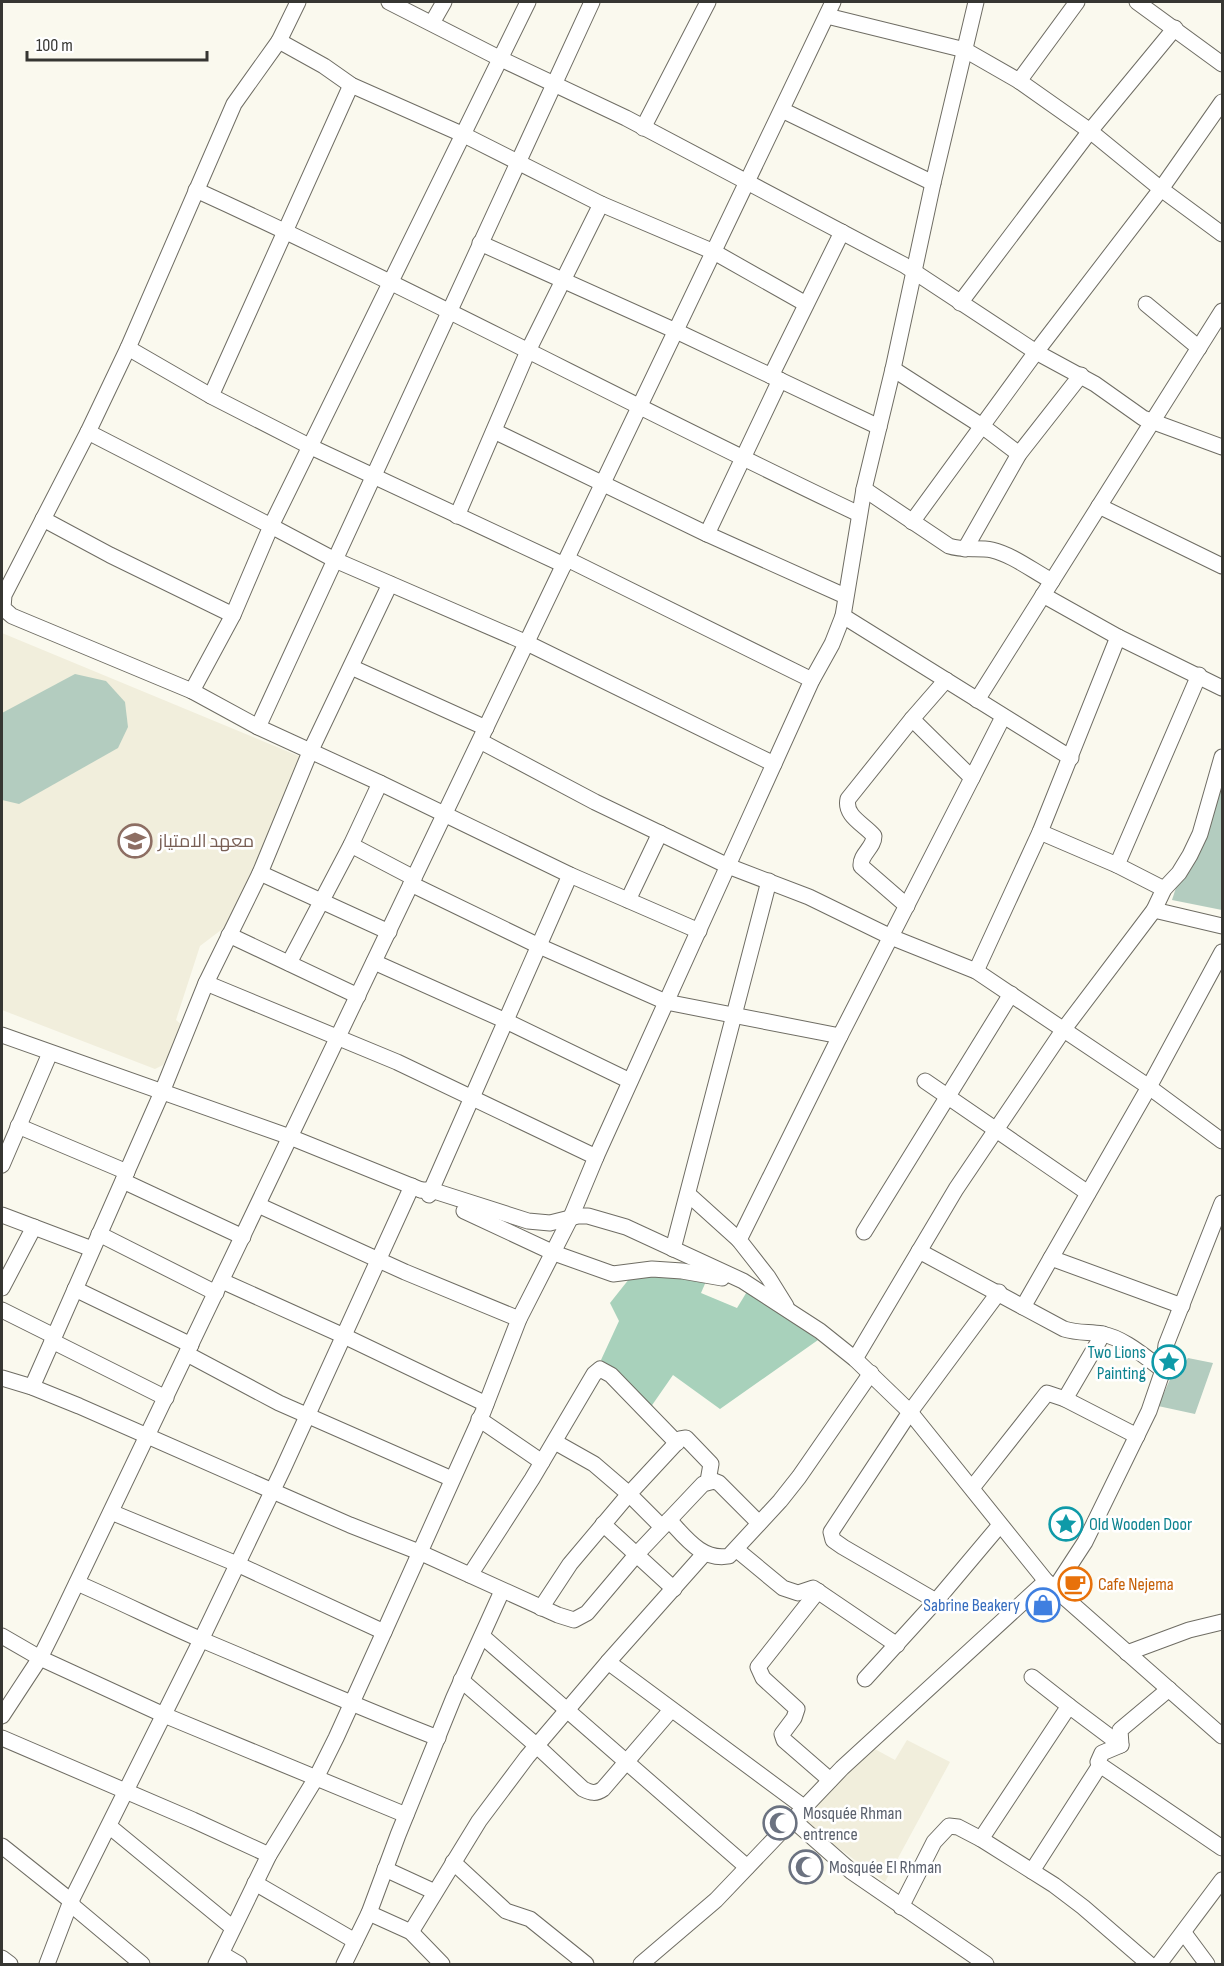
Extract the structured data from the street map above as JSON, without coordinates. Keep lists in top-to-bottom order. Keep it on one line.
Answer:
{"places":{"school or university":["معهد الامتياز"],"place":["Two Lions Painting","Old Wooden Door"],"cafe":["Cafe Nejema"],"shop":["Sabrine Beakery"],"mosque":["Mosquée Rhman entrence","Mosquée El Rhman"]},"scale_bar":"100 m"}
